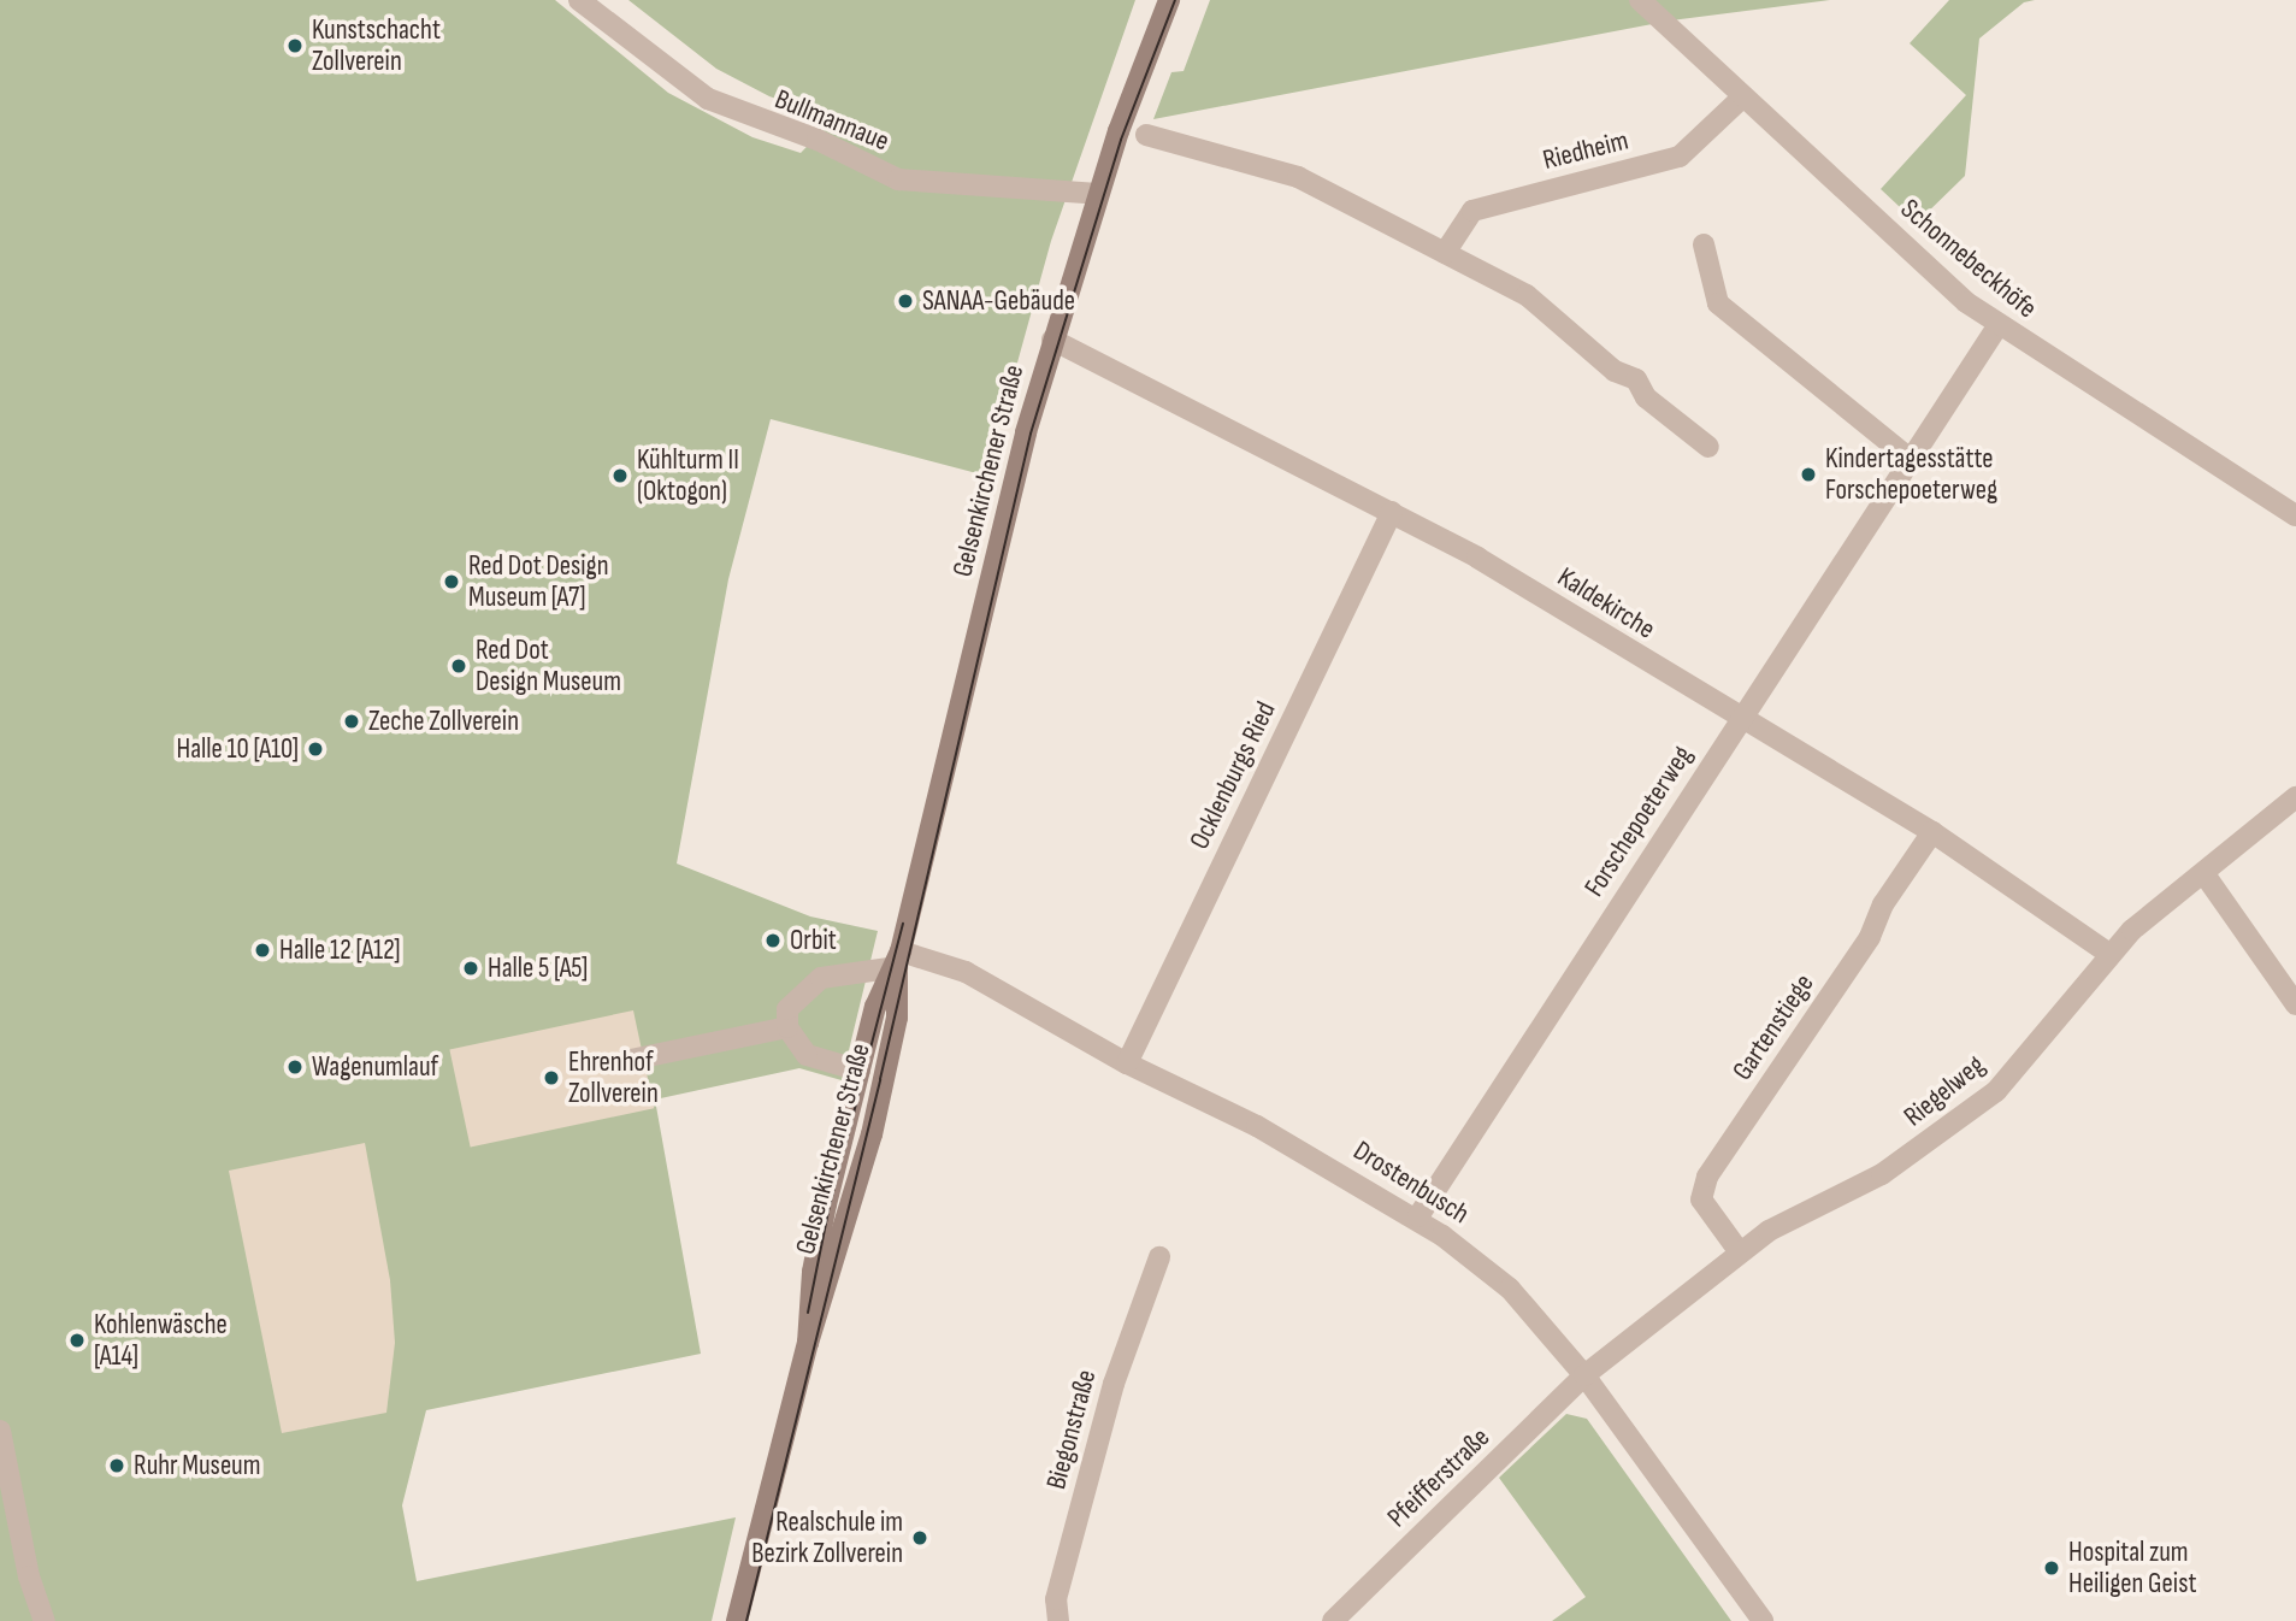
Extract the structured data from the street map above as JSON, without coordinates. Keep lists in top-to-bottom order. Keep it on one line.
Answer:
{"streets":{"main road":["Gelsenkirchener Straße"],"street":["Bullmannaue","Riedheim","Schonnebeckhöfe","Kaldekirche","Ocklenburgs Ried","Forschepoeterweg","Gartenstiege","Riegelweg","Drostenbusch","Biegonstraße","Pfeifferstraße"]},"crossings":[["Bullmannaue","Gelsenkirchener Straße"],["Riedheim","Schonnebeckhöfe"],["Schonnebeckhöfe","Forschepoeterweg"],["Gelsenkirchener Straße","Kaldekirche"],["Gelsenkirchener Straße","Drostenbusch"],["Kaldekirche","Ocklenburgs Ried"],["Kaldekirche","Forschepoeterweg"],["Kaldekirche","Gartenstiege"],["Kaldekirche","Riegelweg"],["Ocklenburgs Ried","Drostenbusch"],["Forschepoeterweg","Drostenbusch"],["Gartenstiege","Riegelweg"],["Riegelweg","Drostenbusch"],["Riegelweg","Pfeifferstraße"],["Drostenbusch","Pfeifferstraße"]],"places":["Kunstschacht Zollverein","SANAA-Gebäude","Kindertagesstätte Forschepoeterweg","Kühlturm II (Oktogon)","Red Dot Design Museum [A7]","Red Dot Design Museum","Zeche Zollverein","Halle 10 [A10]","Orbit","Halle 12 [A12]","Halle 5 [A5]","Wagenumlauf","Ehrenhof Zollverein","Kohlenwäsche [A14]","Ruhr Museum","Realschule im Bezirk Zollverein","Hospital zum Heiligen Geist"]}
